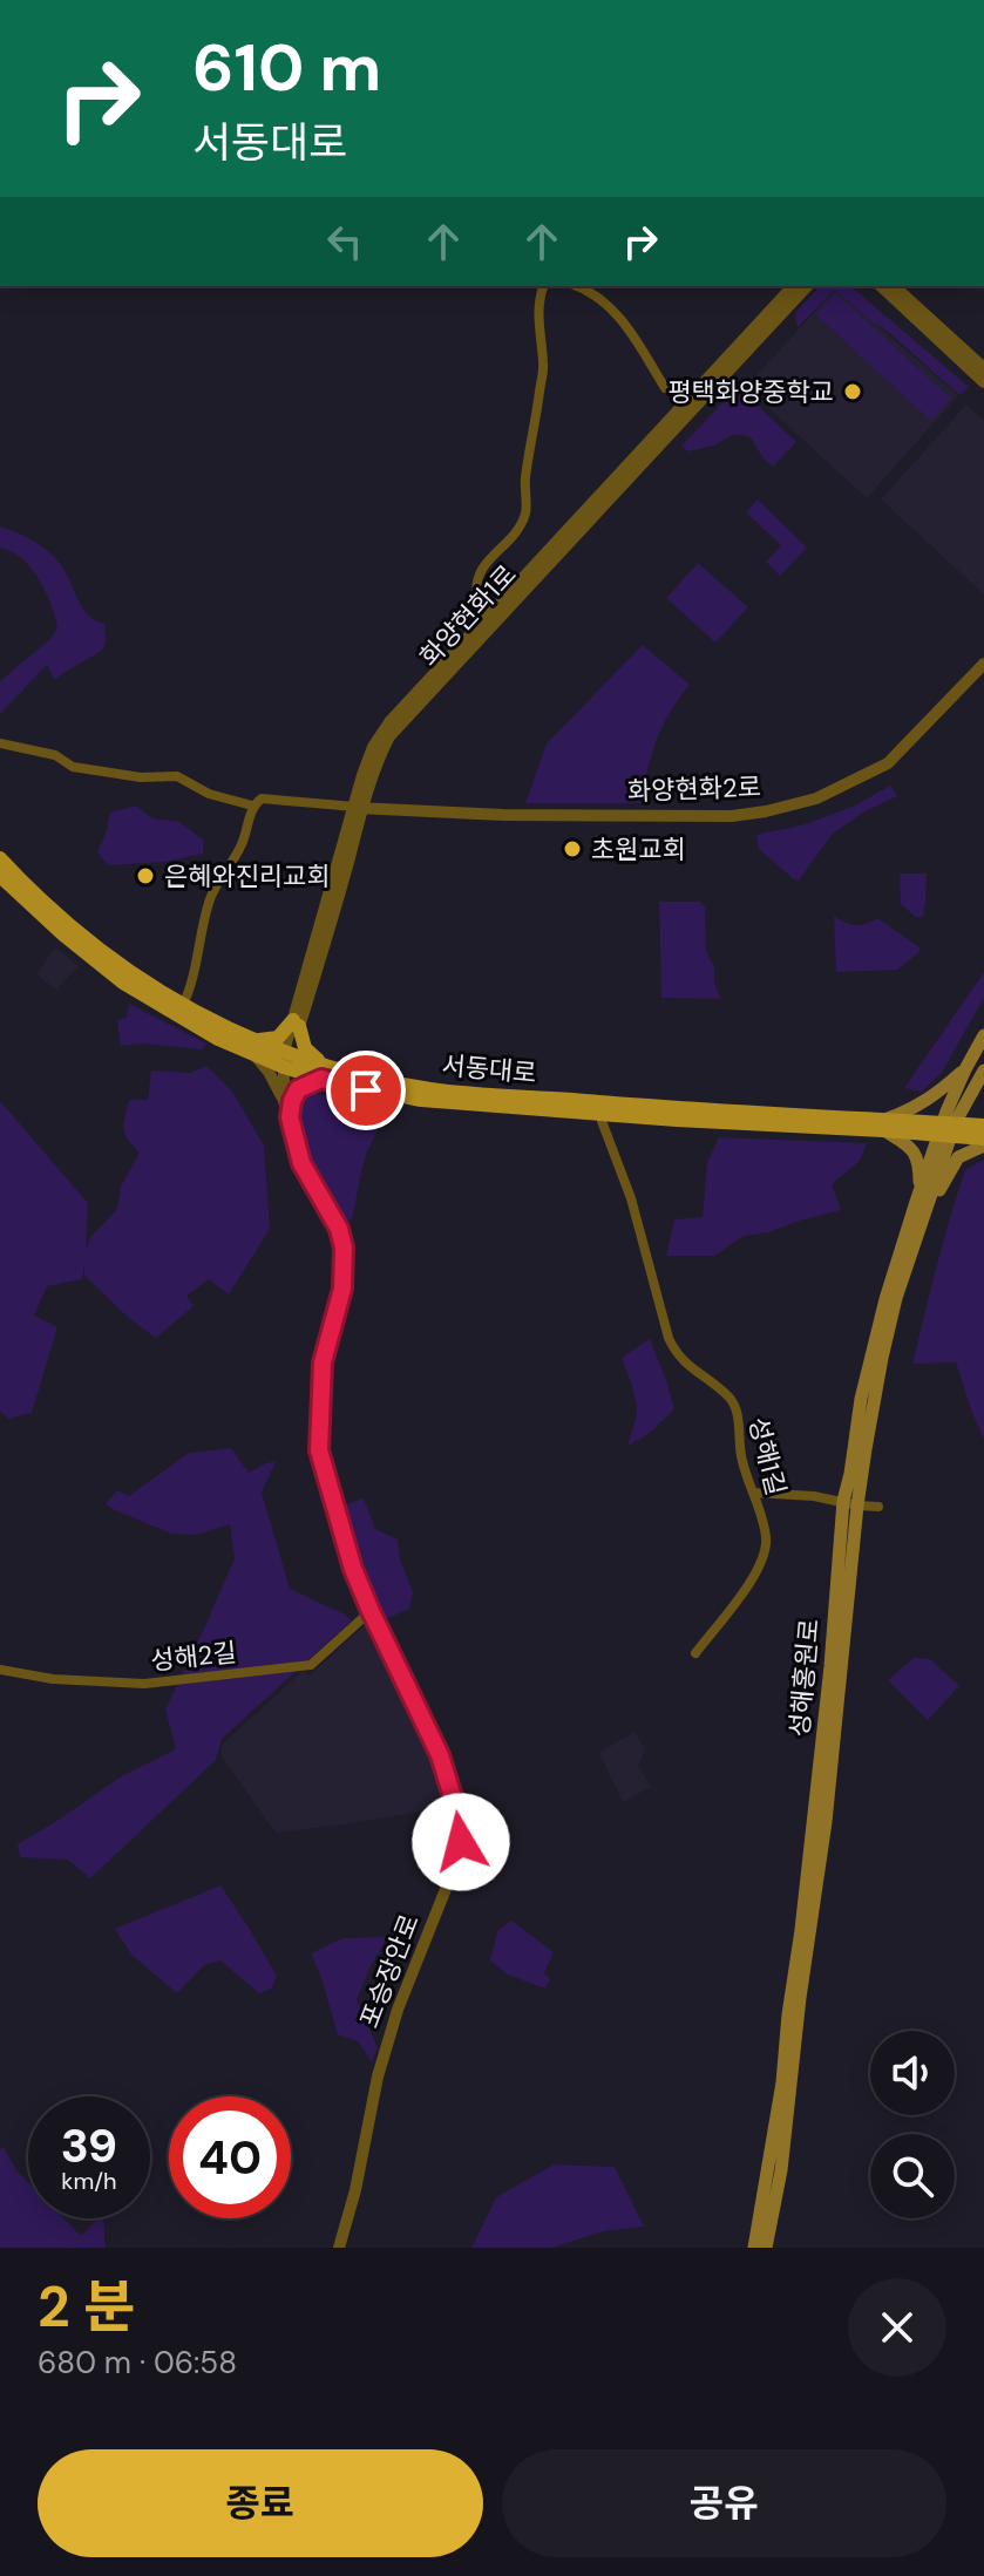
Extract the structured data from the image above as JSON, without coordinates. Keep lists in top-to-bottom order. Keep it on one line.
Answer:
{"streets":{"main road":["서동대로","성해홍원로"],"street":["화양현화1로","화양현화2로","성해1길","성해2길","포승장안로"]},"crossings":[["화양현화1로","화양현화2로"],["화양현화1로","서동대로"],["서동대로","성해1길"],["서동대로","성해홍원로"],["성해2길","포승장안로"]],"places":["평택화양중학교","초원교회","은혜와진리교회"],"page":{"turn":["610 m","서동대로"],"speed":"39 km/h","limit":"40","heading":["2 분","680 m · 06:58"],"buttons":["종료","공유"]}}
